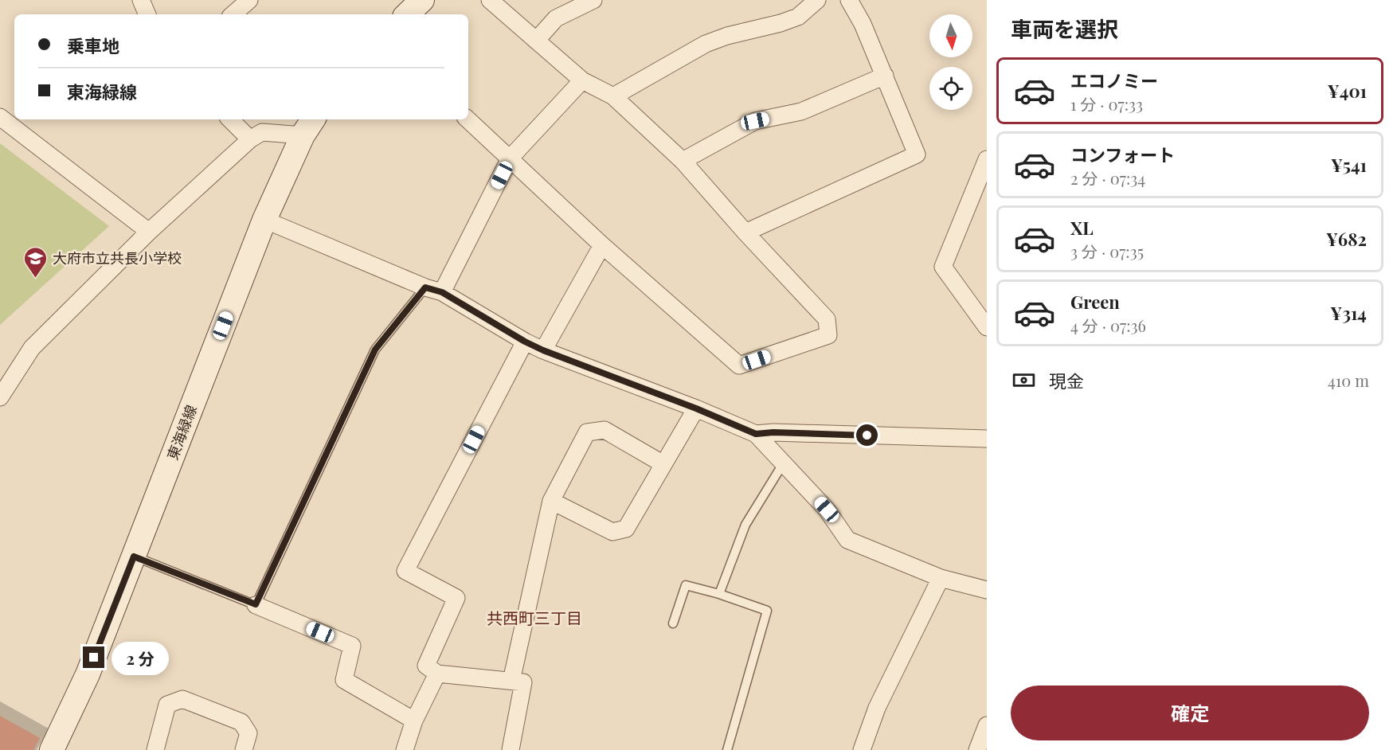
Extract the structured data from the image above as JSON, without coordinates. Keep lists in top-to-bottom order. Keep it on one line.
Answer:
{"streets":{"main road":["東海緑線"]},"districts":["共西町三丁目"],"places":{"school or university":["大府市立共長小学校"]},"north":"bottom","page":{"heading":"車両を選択","banner":["乗車地","東海緑線"],"list":[{"name":"エコノミー","note":"1 分 · 07:33","value":"¥401"},{"name":"コンフォート","note":"2 分 · 07:34","value":"¥541"},{"name":"XL","note":"3 分 · 07:35","value":"¥682"},{"name":"Green","note":"4 分 · 07:36","value":"¥314"}],"pay":["現金","410 m"],"bubble":"2 分","buttons":"確定"}}
